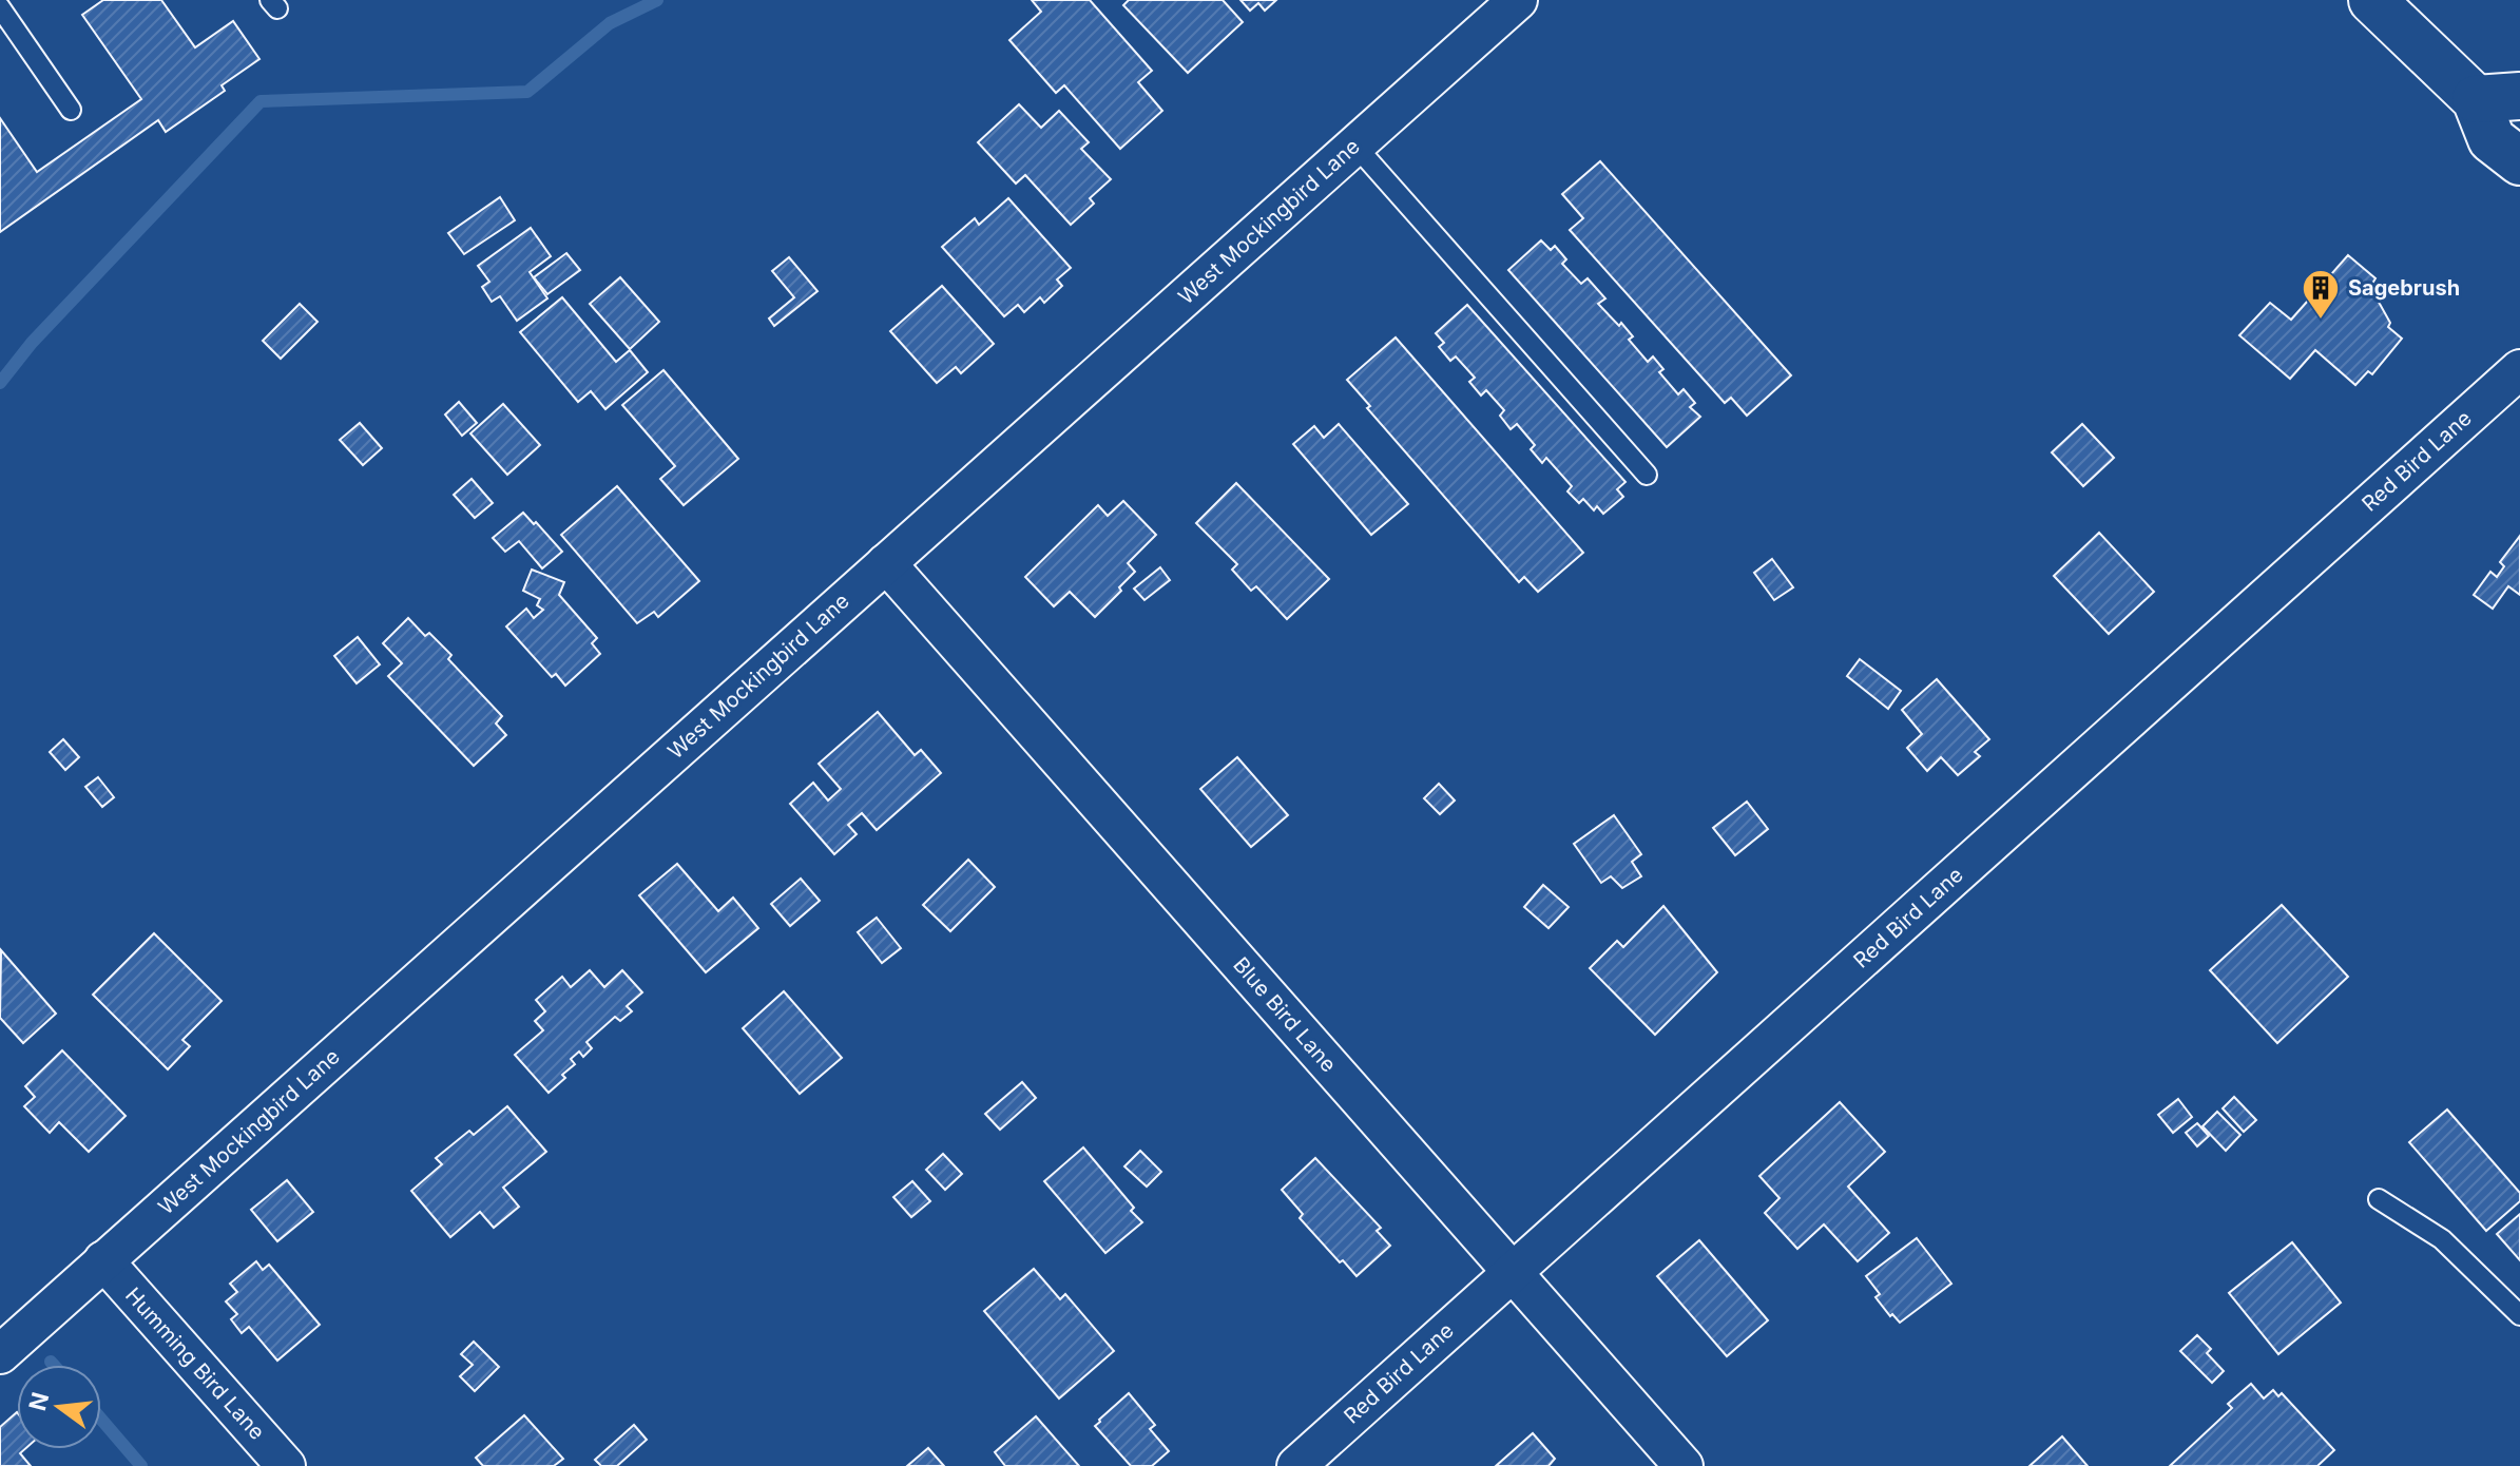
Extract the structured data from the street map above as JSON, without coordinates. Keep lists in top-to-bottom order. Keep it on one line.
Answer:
{"streets":{"street":["West Mockingbird Lane","Red Bird Lane","Blue Bird Lane","Humming Bird Lane"]},"crossings":[["West Mockingbird Lane","Blue Bird Lane"],["West Mockingbird Lane","Humming Bird Lane"],["Red Bird Lane","Blue Bird Lane"]],"places":{"building":["Sagebrush"]},"north":"left"}
